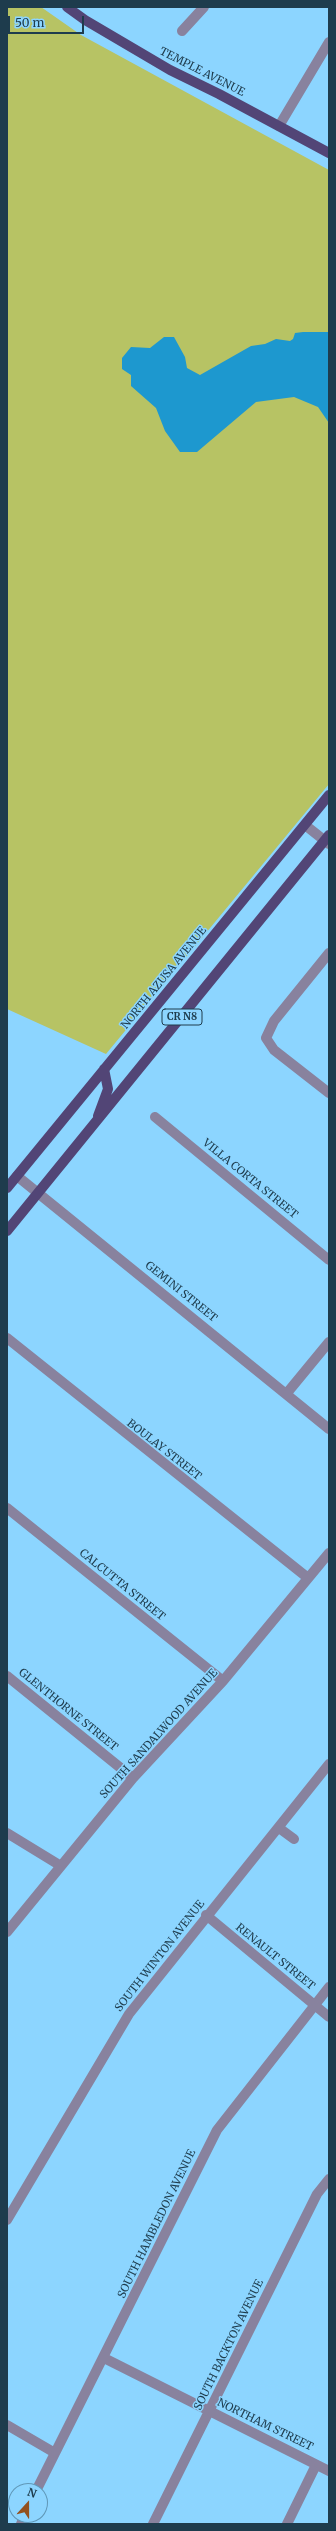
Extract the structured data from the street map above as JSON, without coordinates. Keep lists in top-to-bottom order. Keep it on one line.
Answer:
{"streets":{"main road":["TEMPLE AVENUE","NORTH AZUSA AVENUE","CR N8"],"street":["VILLA CORTA STREET","GEMINI STREET","BOULAY STREET","CALCUTTA STREET","GLENTHORNE STREET","SOUTH SANDALWOOD AVENUE","SOUTH WINTON AVENUE","RENAULT STREET","SOUTH HAMBLEDON AVENUE","SOUTH BACKTON AVENUE","NORTHAM STREET"]},"crossings":[["NORTH AZUSA AVENUE","CR N8"],["NORTH AZUSA AVENUE","GEMINI STREET"],["CR N8","GEMINI STREET"],["BOULAY STREET","SOUTH SANDALWOOD AVENUE"],["CALCUTTA STREET","SOUTH SANDALWOOD AVENUE"],["GLENTHORNE STREET","SOUTH SANDALWOOD AVENUE"],["SOUTH WINTON AVENUE","RENAULT STREET"],["RENAULT STREET","SOUTH HAMBLEDON AVENUE"],["SOUTH HAMBLEDON AVENUE","NORTHAM STREET"],["SOUTH BACKTON AVENUE","NORTHAM STREET"]],"scale_bar":"50 m","north":"top"}
